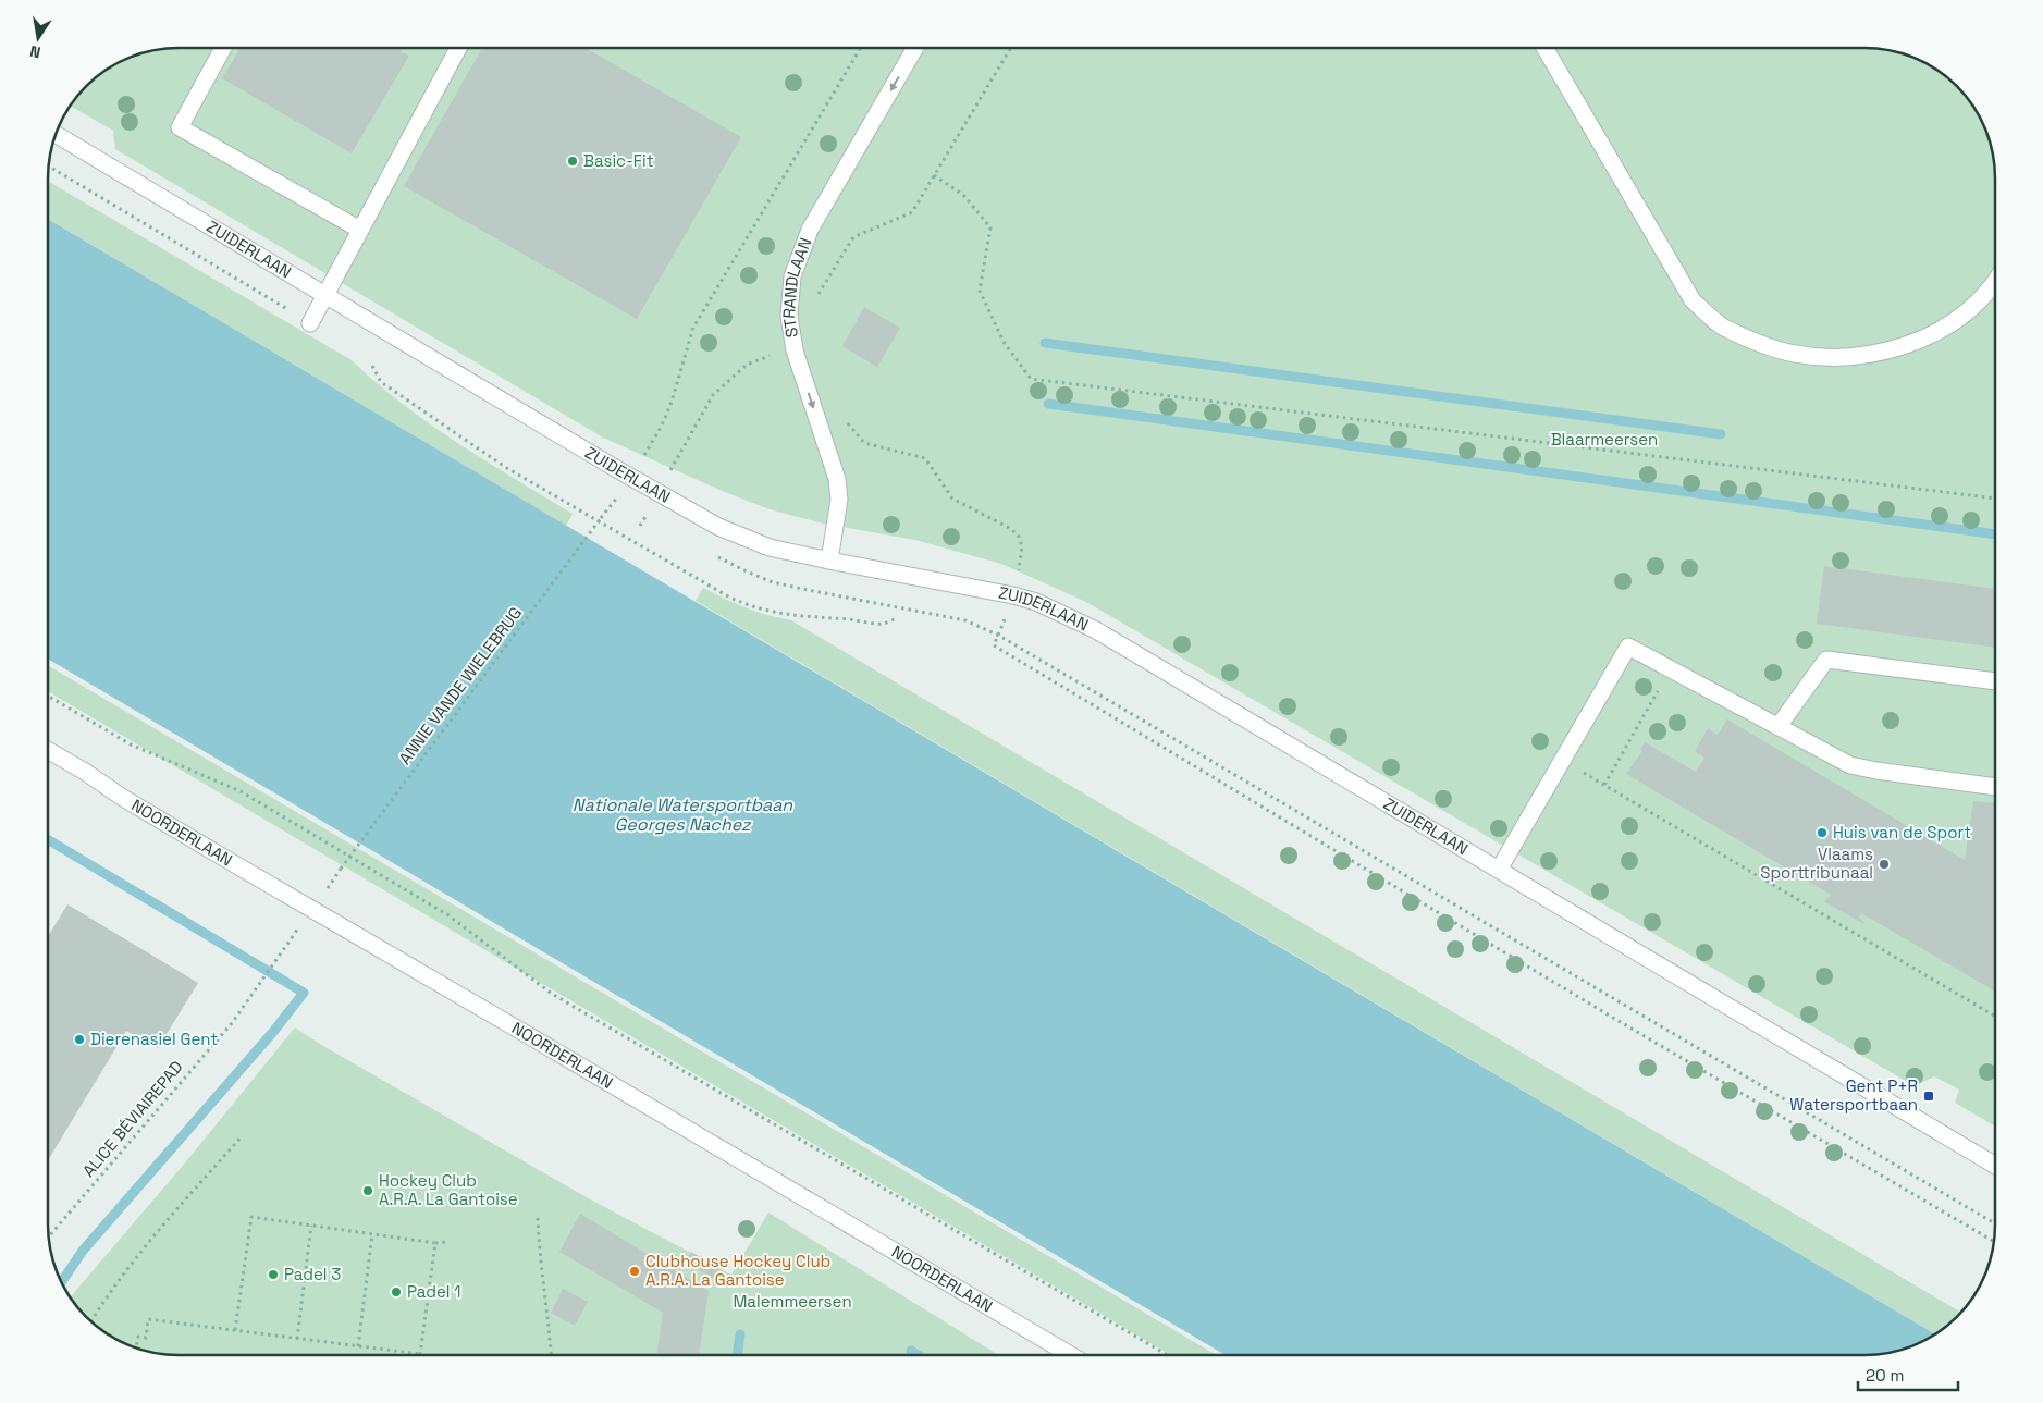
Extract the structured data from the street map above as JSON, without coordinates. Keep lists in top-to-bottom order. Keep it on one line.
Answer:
{"streets":{"street":["ZUIDERLAAN","STRANDLAAN","NOORDERLAAN"],"path":["ANNIE VANDE WIELEBRUG","ALICE BÉVIAIREPAD"]},"crossings":[["ZUIDERLAAN","STRANDLAAN"]],"one_way":["STRANDLAAN"],"water":["Nationale Watersportbaan Georges Nachez"],"parks":["Blaarmeersen","Malemmeersen"],"places":{"other":["Basic-Fit","Huis van de Sport","Vlaams Sporttribunaal","Dierenasiel Gent","Hockey Club A.R.A. La Gantoise","Clubhouse Hockey Club A.R.A. La Gantoise","Padel 3","Padel 1"],"transit":["Gent P+R Watersportbaan"]},"scale_bar":"20 m","north":"bottom"}
